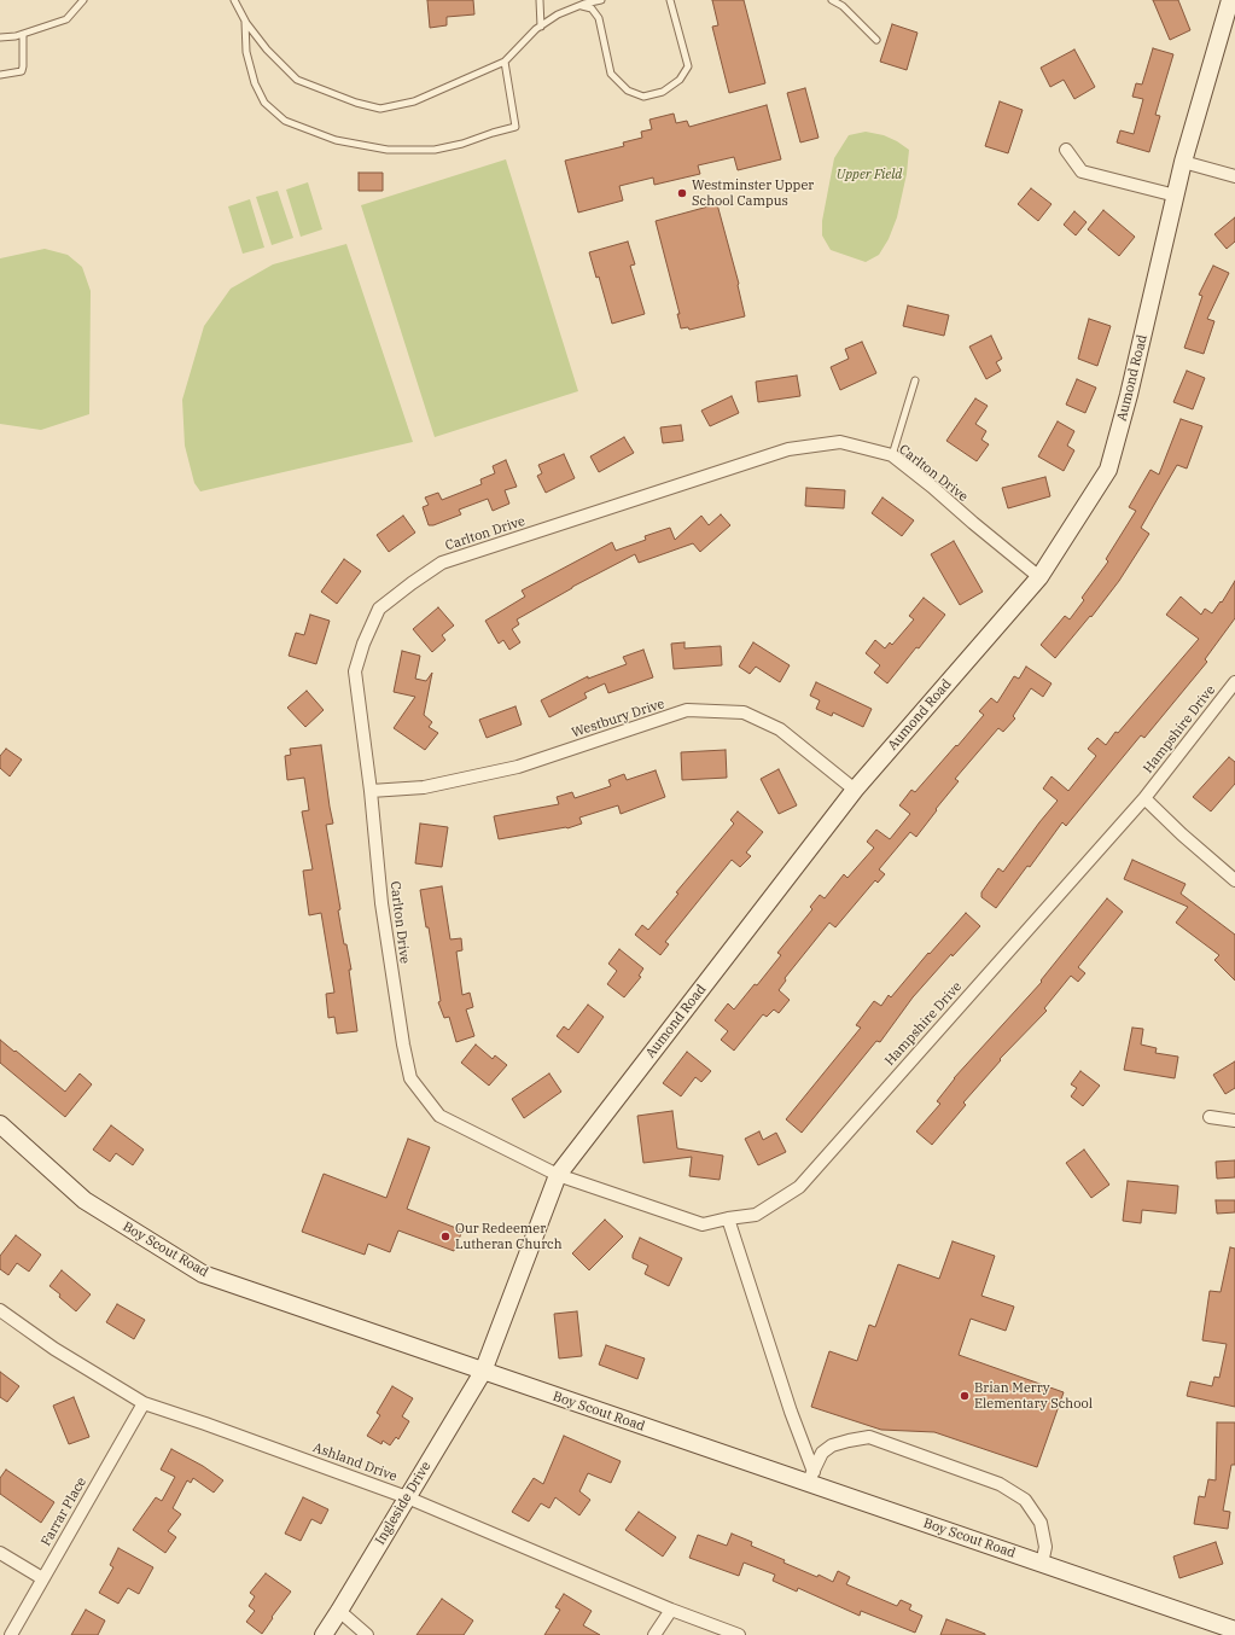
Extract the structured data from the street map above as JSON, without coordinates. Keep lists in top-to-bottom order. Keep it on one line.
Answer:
{"streets":{"street":["Aumond Road","Carlton Drive","Westbury Drive","Hampshire Drive","Boy Scout Road","Ashland Drive","Ingleside Drive","Farrar Place"]},"crossings":[["Aumond Road","Carlton Drive"],["Aumond Road","Westbury Drive"],["Aumond Road","Hampshire Drive"],["Aumond Road","Boy Scout Road"],["Aumond Road","Ingleside Drive"],["Carlton Drive","Westbury Drive"],["Carlton Drive","Hampshire Drive"],["Boy Scout Road","Ingleside Drive"],["Ashland Drive","Ingleside Drive"],["Ashland Drive","Farrar Place"]],"parks":["Upper Field"],"places":["Westminster Upper School Campus","Our Redeemer Lutheran Church","Brian Merry Elementary School"]}
